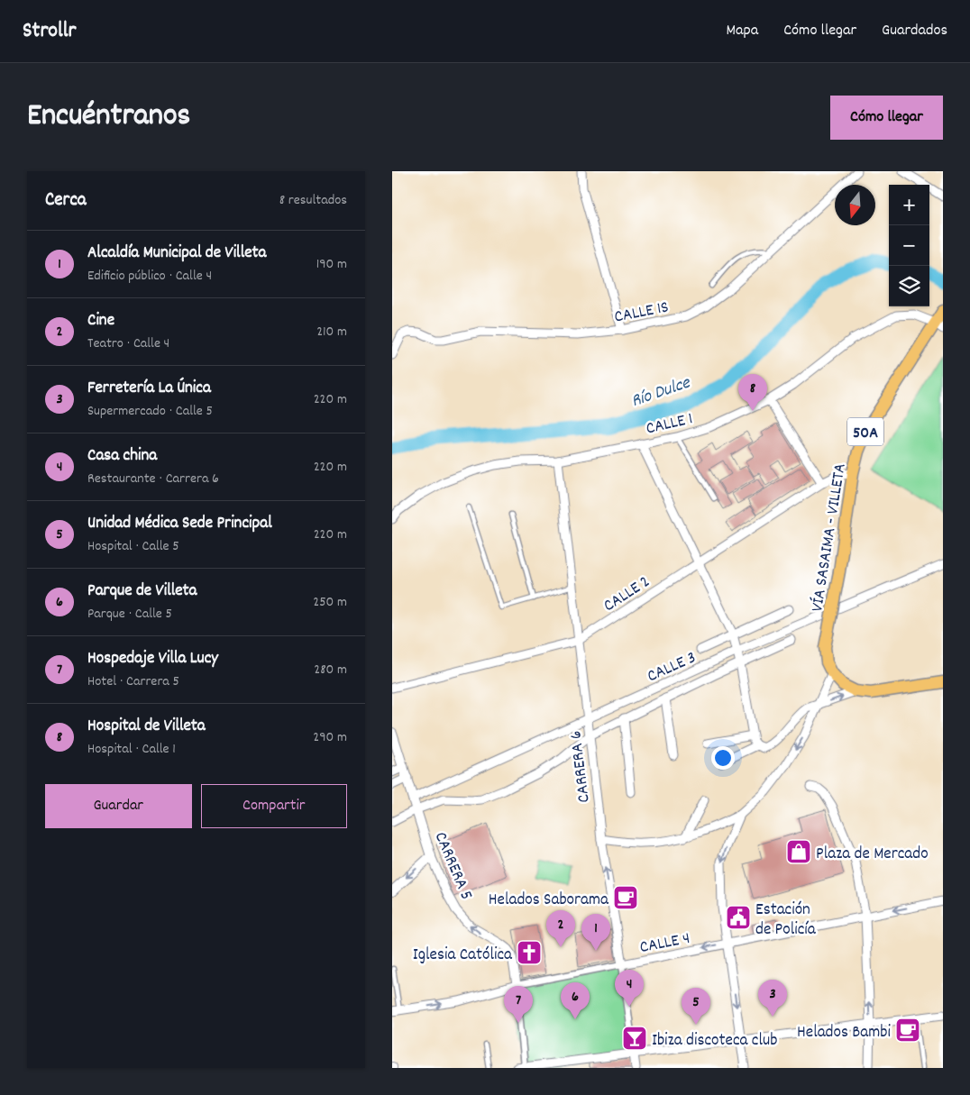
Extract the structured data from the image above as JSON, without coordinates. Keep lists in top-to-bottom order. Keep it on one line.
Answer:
{"streets":{"main road":["50A","VÍA SASAIMA - VILLETA"],"street":["CALLE 1S","CALLE 1","CALLE 2","CALLE 3","CARRERA 6","CARRERA 5","CALLE 4"]},"crossings":[["CALLE 1","VÍA SASAIMA - VILLETA"],["CALLE 1","CARRERA 6"],["VÍA SASAIMA - VILLETA","CALLE 2"],["CALLE 2","CARRERA 6"],["CALLE 3","CARRERA 6"],["CALLE 3","CARRERA 5"],["CARRERA 6","CALLE 4"],["CARRERA 5","CALLE 4"]],"one_way":["CARRERA 5"],"water":["Río Dulce"],"places":{"shop":["Plaza de Mercado"],"cafe":["Helados Saborama","Helados Bambi"],"public building":["Estación de Policía"],"church":["Iglesia Católica"],"bar":["Ibiza discoteca club"]},"north":"bottom","page":{"header":"Strollr","nav":["Mapa","Cómo llegar","Guardados"],"title":"Encuéntranos","buttons":["Cómo llegar",["Guardar","Compartir"]],"heading":["Cerca","8 resultados"],"map_buttons":["+","−"],"list":[{"mark":"1","name":"Alcaldía Municipal de Villeta","note":"Edificio público · Calle 4","value":"190 m"},{"mark":"2","name":"Cine","note":"Teatro · Calle 4","value":"210 m"},{"mark":"3","name":"Ferretería La Única","note":"Supermercado · Calle 5","value":"220 m"},{"mark":"4","name":"Casa china","note":"Restaurante · Carrera 6","value":"220 m"},{"mark":"5","name":"Unidad Médica Sede Principal","note":"Hospital · Calle 5","value":"220 m"},{"mark":"6","name":"Parque de Villeta","note":"Parque · Calle 5","value":"250 m"},{"mark":"7","name":"Hospedaje Villa Lucy","note":"Hotel · Carrera 5","value":"280 m"},{"mark":"8","name":"Hospital de Villeta","note":"Hospital · Calle 1","value":"290 m"}],"pins":["8","2","1","4","3","6","7","5"]}}
